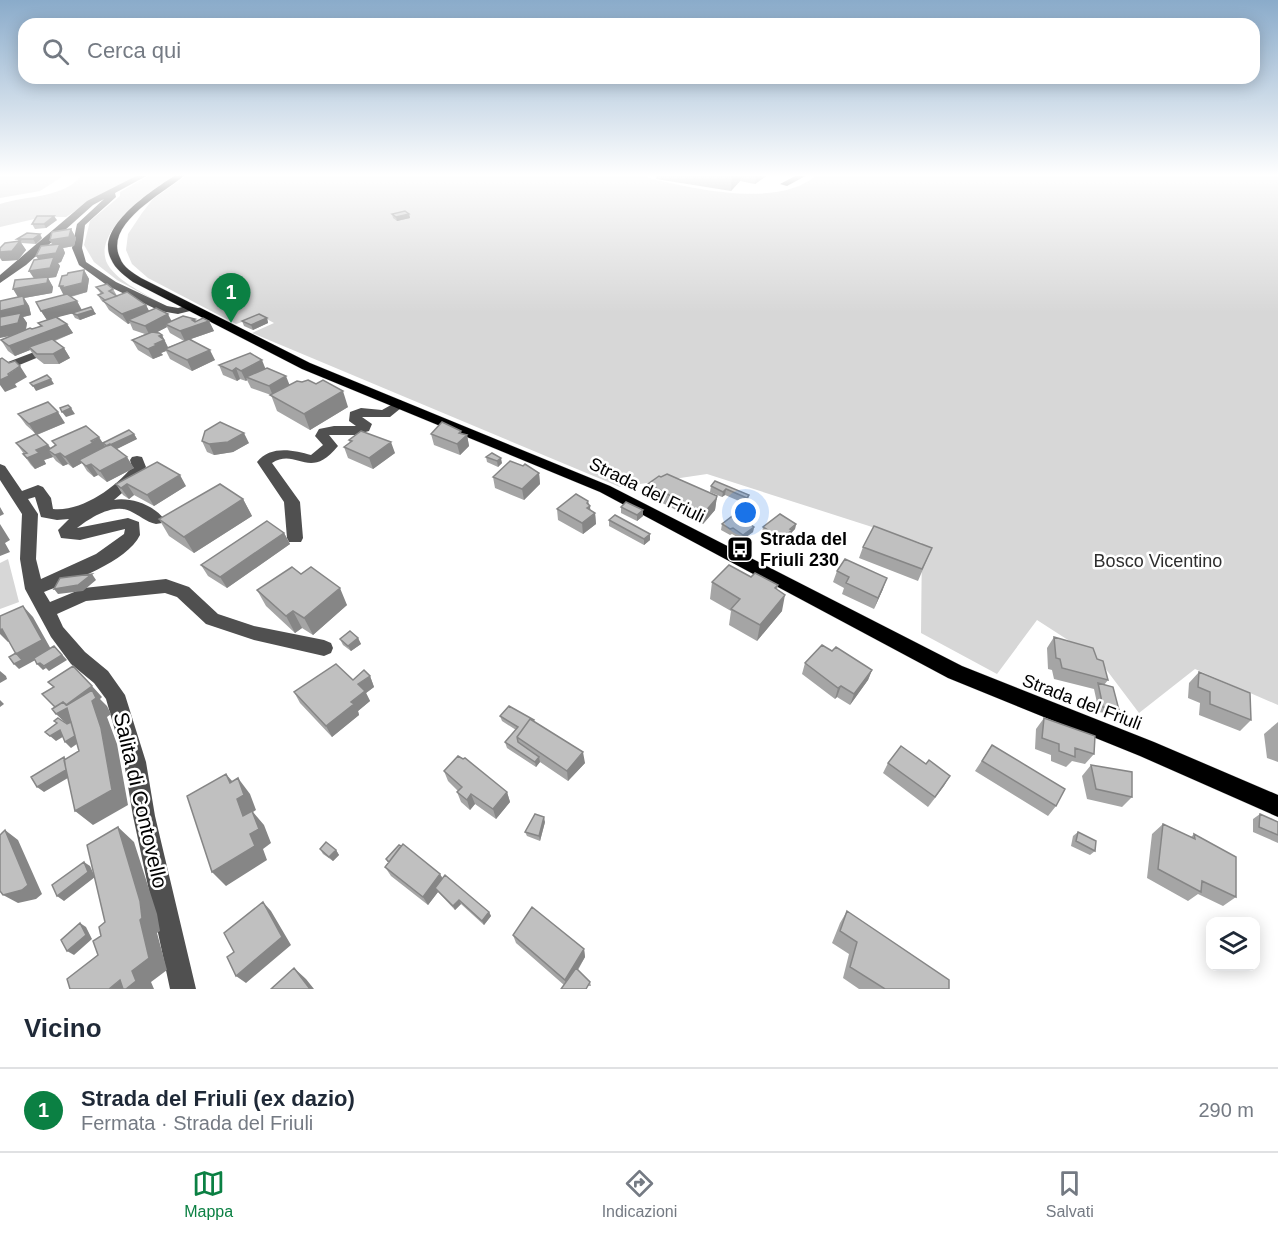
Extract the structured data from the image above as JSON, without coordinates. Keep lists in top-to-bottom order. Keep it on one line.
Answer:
{"streets":{"main road":["Strada del Friuli"],"street":["Salita di Contovello"]},"parks":["Bosco Vicentino"],"places":{"bus stop":["Strada del Friuli 230"]},"page":{"search":"Cerca qui","pins":"1","heading":"Vicino","list":[{"mark":"1","name":"Strada del Friuli (ex dazio)","note":"Fermata · Strada del Friuli","value":"290 m"}],"nav":["Mappa","Indicazioni","Salvati"]}}
